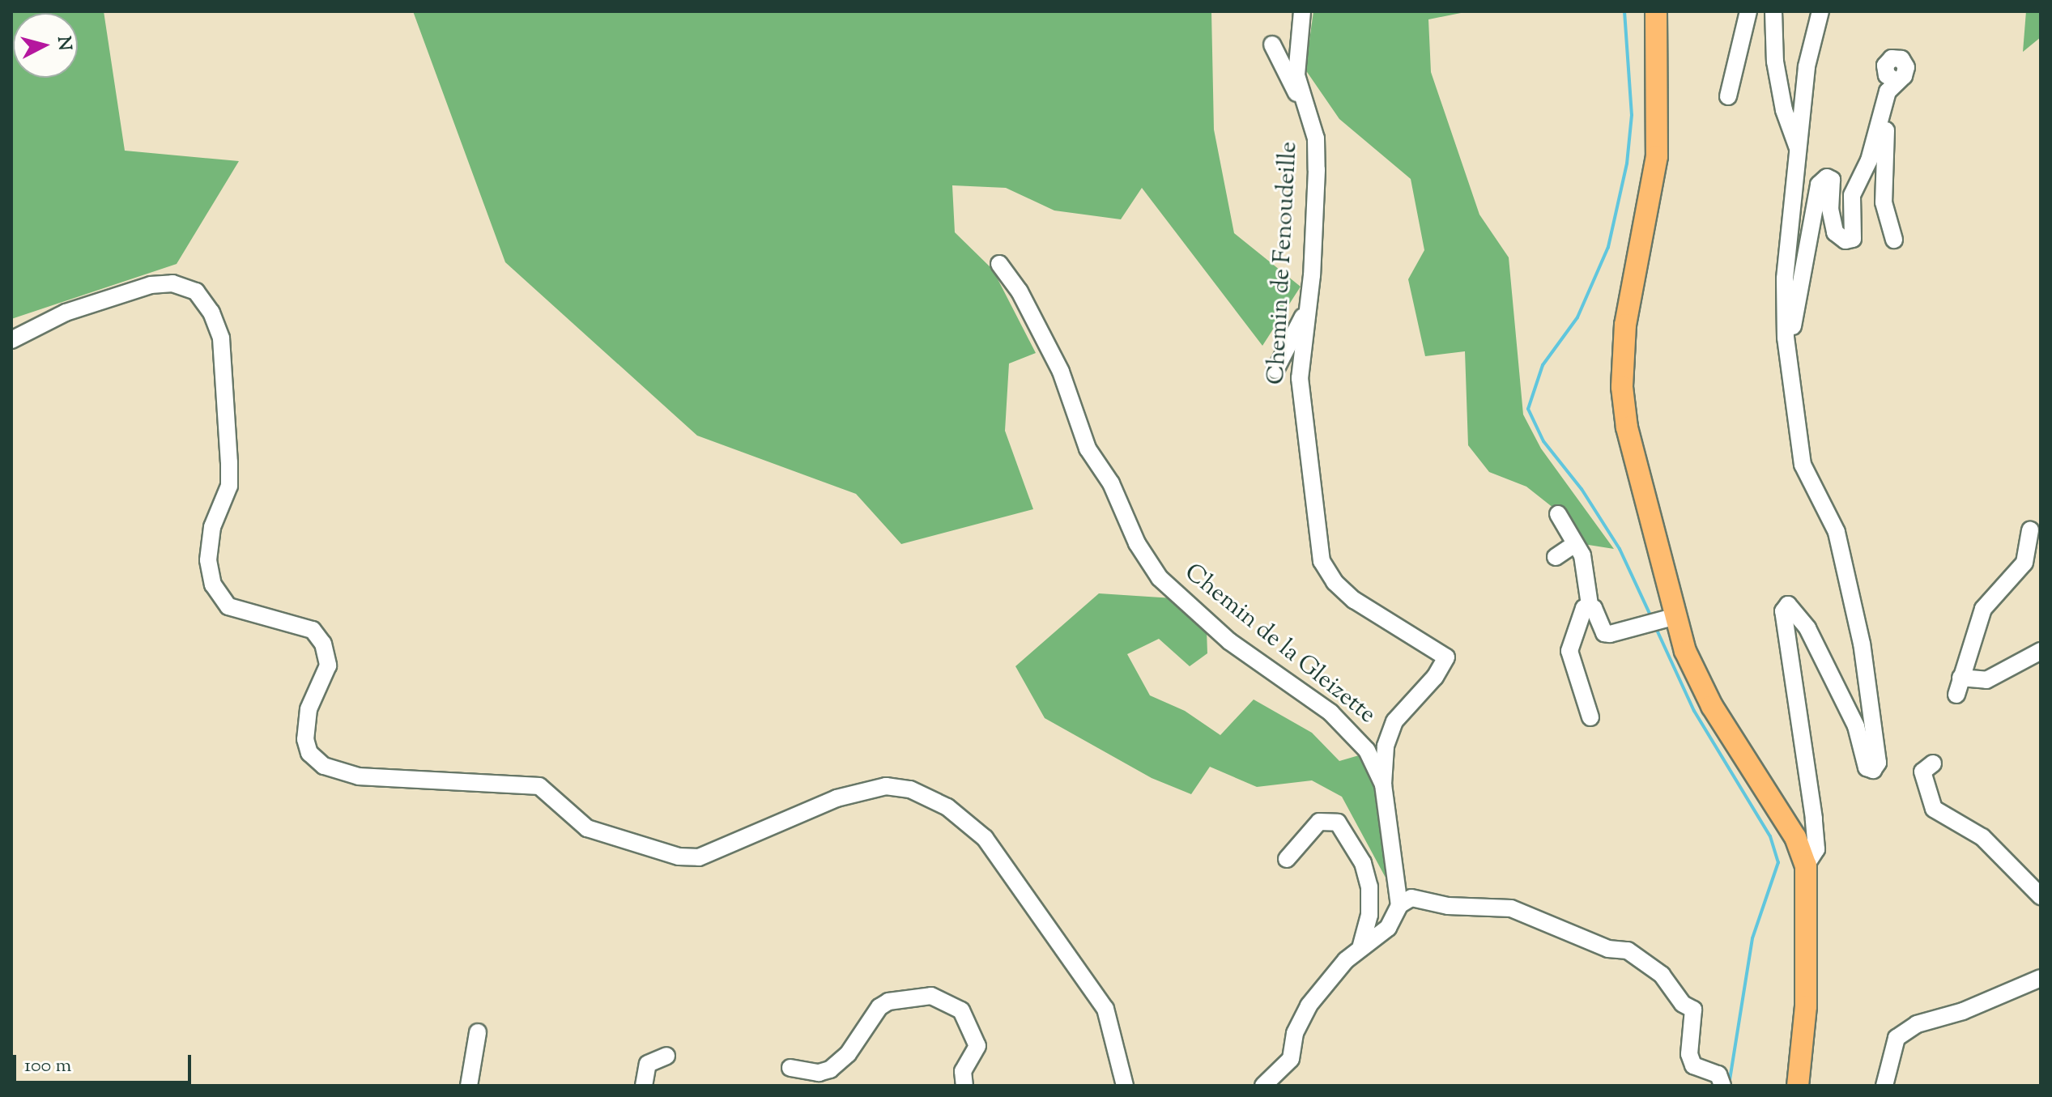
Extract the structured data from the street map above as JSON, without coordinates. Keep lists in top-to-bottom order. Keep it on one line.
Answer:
{"streets":{"street":["Chemin de Fenoudeille","Chemin de la Gleizette"]},"crossings":[["Chemin de Fenoudeille","Chemin de la Gleizette"]],"scale_bar":"100 m","north":"right"}
